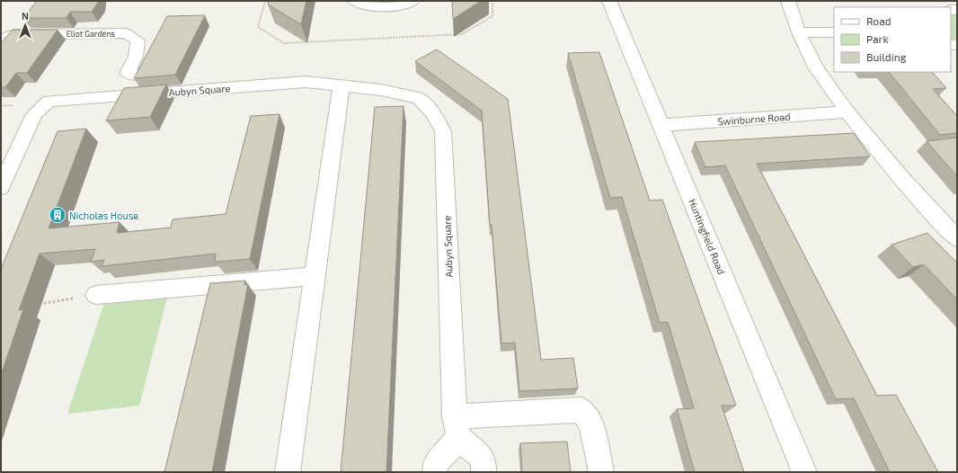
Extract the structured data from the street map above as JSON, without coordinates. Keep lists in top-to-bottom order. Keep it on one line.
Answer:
{"streets":{"street":["Eliot Gardens","Aubyn Square","Swinburne Road","Huntingfield Road"]},"crossings":[["Swinburne Road","Huntingfield Road"]],"places":{"building":["Nicholas House"]},"legend":["Road","Park","Building"],"north":"top"}
